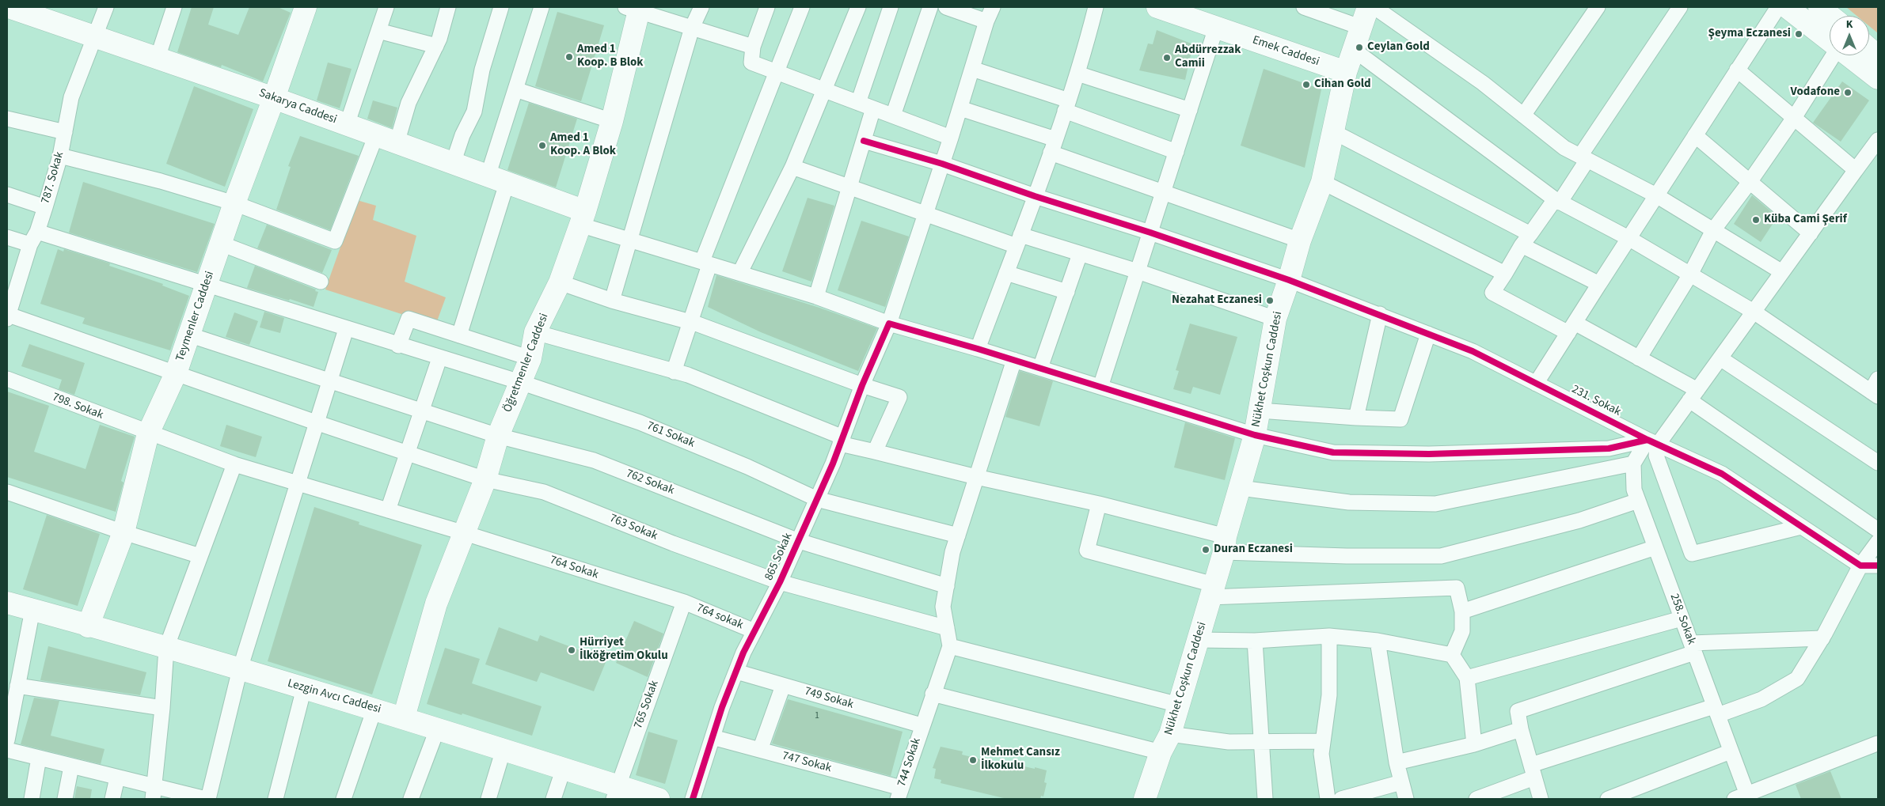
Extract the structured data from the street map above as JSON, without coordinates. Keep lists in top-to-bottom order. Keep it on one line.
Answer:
{"streets":{"street":["Emek Caddesi","Sakarya Caddesi","787. Sokak","Teymenler Caddesi","Öğretmenler Caddesi","Nükhet Coşkun Caddesi","231. Sokak","798. Sokak","761 Sokak","762 Sokak","763 Sokak","865 Sokak","764 Sokak","764 sokak","258. Sokak","Lezgin Avcı Caddesi","749 Sokak","765 Sokak","747 Sokak","744 Sokak"]},"crossings":[["Emek Caddesi","Nükhet Coşkun Caddesi"],["Sakarya Caddesi","787. Sokak"],["Sakarya Caddesi","Teymenler Caddesi"],["Sakarya Caddesi","Öğretmenler Caddesi"],["787. Sokak","761 Sokak"],["787. Sokak","763 Sokak"],["Teymenler Caddesi","798. Sokak"],["Teymenler Caddesi","761 Sokak"],["Teymenler Caddesi","762 Sokak"],["Teymenler Caddesi","763 Sokak"],["Teymenler Caddesi","Lezgin Avcı Caddesi"],["Öğretmenler Caddesi","761 Sokak"],["Öğretmenler Caddesi","762 Sokak"],["Öğretmenler Caddesi","763 Sokak"],["Öğretmenler Caddesi","764 Sokak"],["Öğretmenler Caddesi","Lezgin Avcı Caddesi"],["Nükhet Coşkun Caddesi","231. Sokak"],["231. Sokak","865 Sokak"],["798. Sokak","764 Sokak"],["761 Sokak","865 Sokak"],["762 Sokak","865 Sokak"],["763 Sokak","865 Sokak"],["865 Sokak","764 sokak"],["865 Sokak","749 Sokak"],["865 Sokak","747 Sokak"],["764 Sokak","764 sokak"],["764 Sokak","765 Sokak"],["764 sokak","765 Sokak"],["Lezgin Avcı Caddesi","765 Sokak"],["749 Sokak","744 Sokak"],["747 Sokak","744 Sokak"]],"places":["Şeyma Eczanesi","Ceylan Gold","Amed 1 Koop. B Blok","Abdürrezzak Camii","Cihan Gold","Vodafone","Amed 1 Koop. A Blok","Küba Cami Şerif","Nezahat Eczanesi","Duran Eczanesi","Hürriyet İlköğretim Okulu","Mehmet Cansız İlkokulu"],"house_numbers":["1"],"north":"top"}
